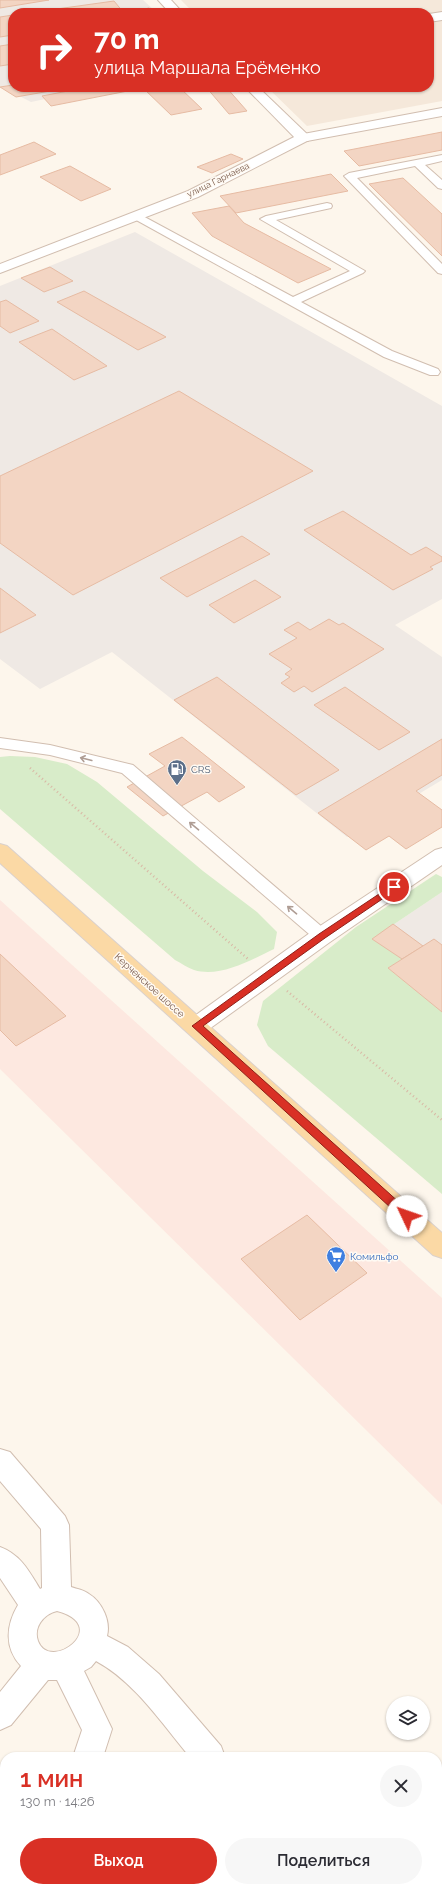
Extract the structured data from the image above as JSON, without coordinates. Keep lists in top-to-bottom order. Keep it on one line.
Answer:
{"streets":{"main road":["Керченское шоссе"],"street":["улица Гарнаева"]},"places":{"fuel station":["CRS"],"supermarket":["Комильфо"]},"page":{"turn":["70 m","улица Маршала Ерёменко"],"heading":["1 мин","130 m · 14:26"],"buttons":["Выход","Поделиться"]}}
